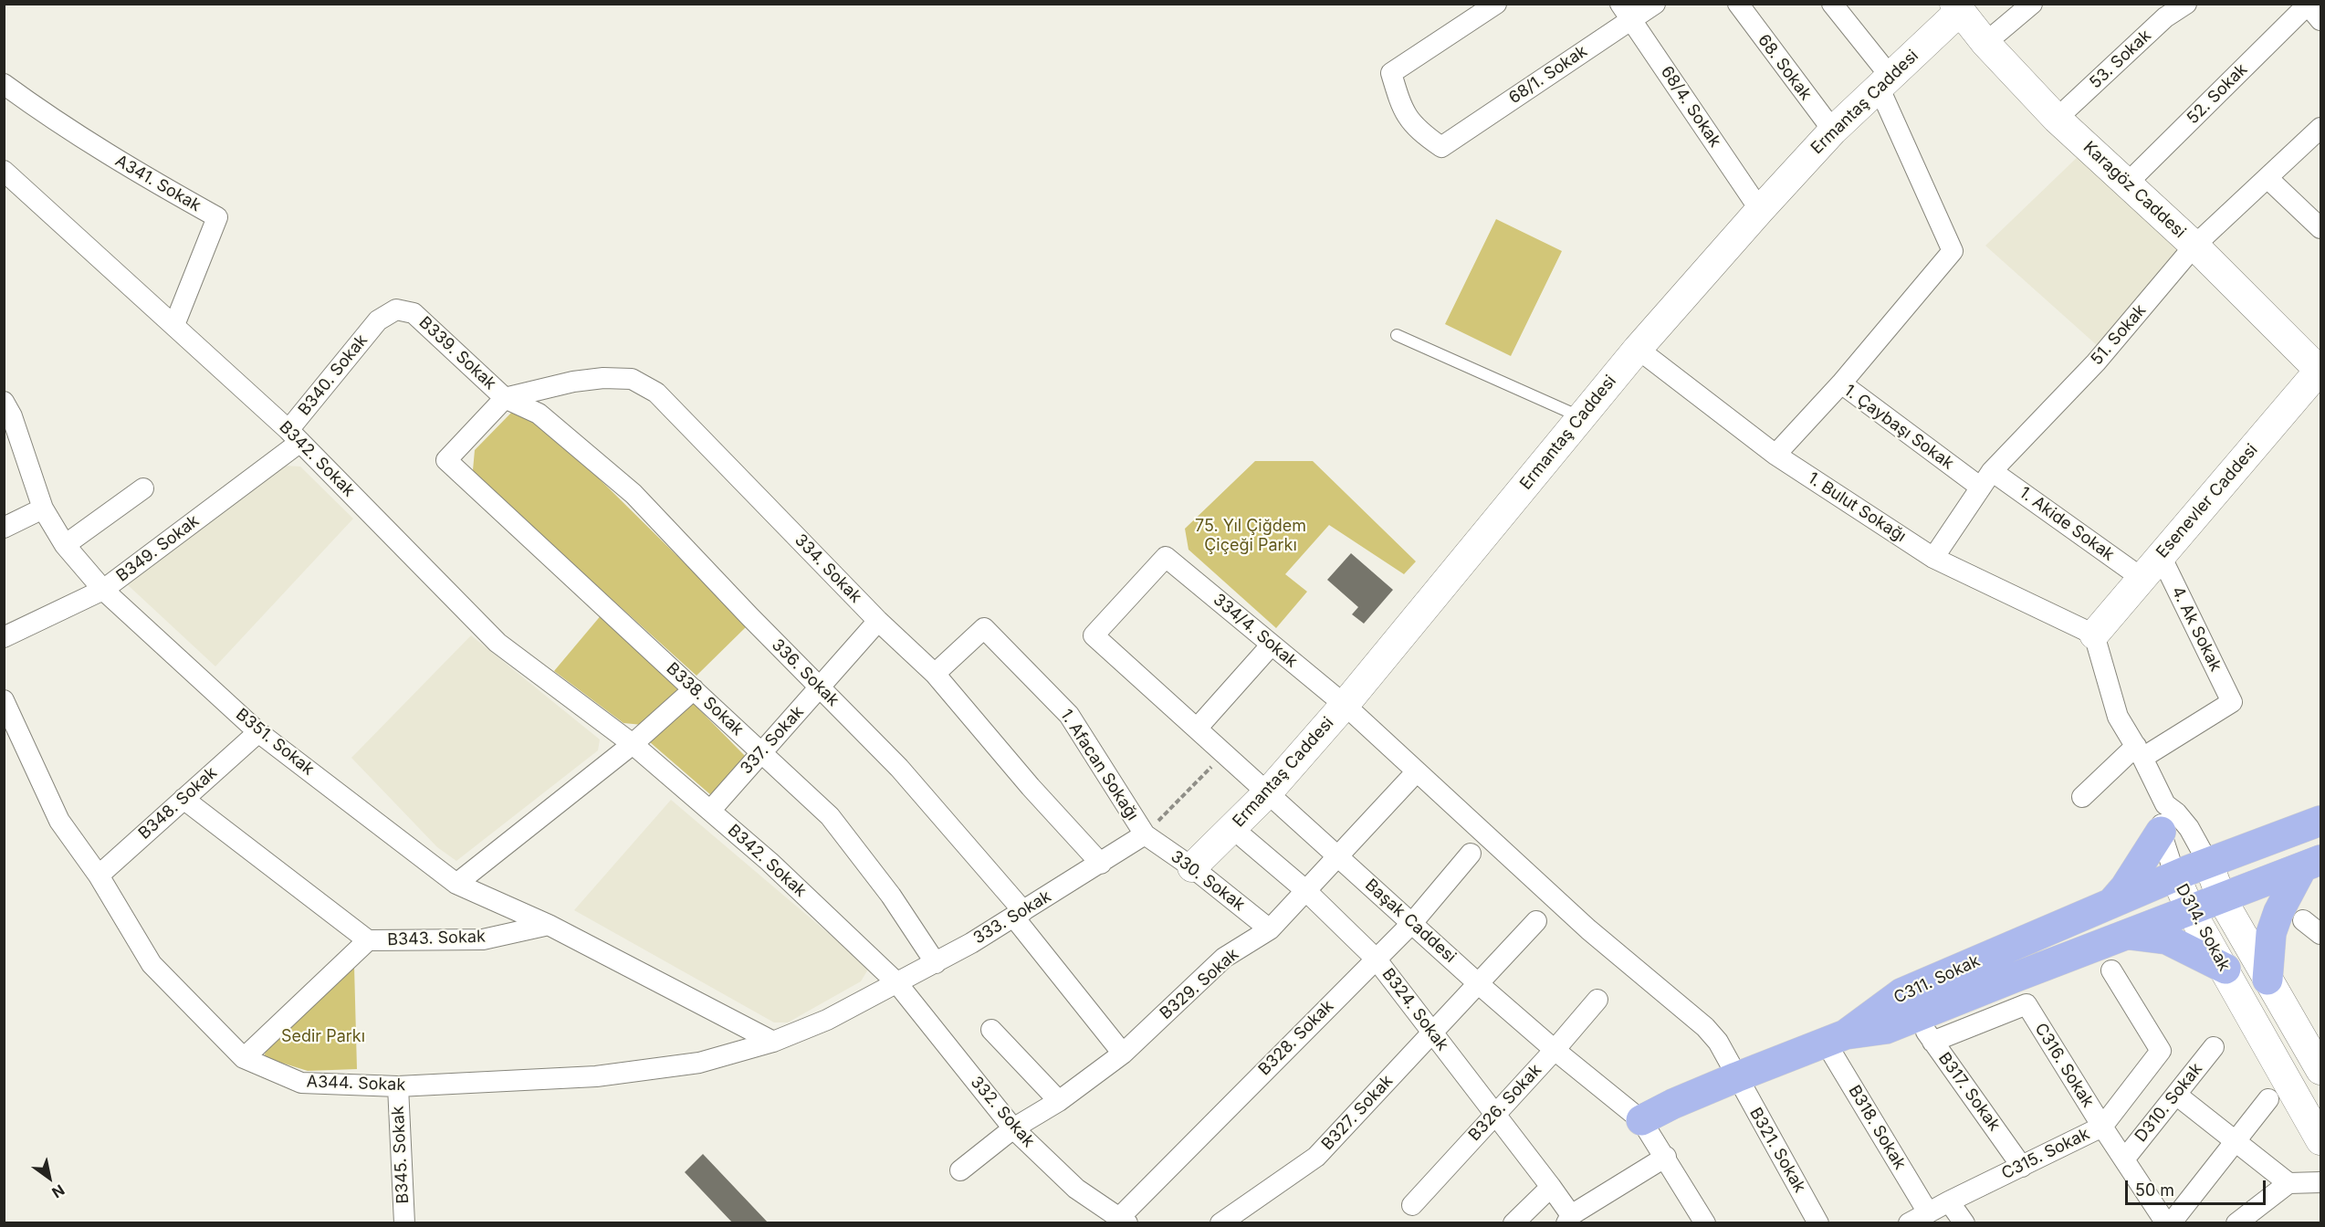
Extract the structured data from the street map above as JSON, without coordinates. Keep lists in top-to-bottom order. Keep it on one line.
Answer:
{"streets":{"main road":["Ermantaş Caddesi","Karagöz Caddesi","Esenevler Caddesi","D314. Sokak","C311. Sokak"],"street":["53. Sokak","68. Sokak","68/1. Sokak","52. Sokak","68/4. Sokak","A341. Sokak","51. Sokak","B339. Sokak","B340. Sokak","1. Çaybaşı Sokak","B342. Sokak","1. Bulut Sokağı","1. Akide Sokak","B349. Sokak","334. Sokak","4. Ak Sokak","334/4. Sokak","336. Sokak","B338. Sokak","337. Sokak","B351. Sokak","1. Afacan Sokağı","B348. Sokak","330. Sokak","333. Sokak","Başak Caddesi","B343. Sokak","B329. Sokak","B324. Sokak","B328. Sokak","C316. Sokak","A344. Sokak","B317. Sokak","B326. Sokak","D310. Sokak","332. Sokak","B327. Sokak","B318. Sokak","B321. Sokak","C315. Sokak","B345. Sokak"]},"crossings":[["53. Sokak","Karagöz Caddesi"],["68. Sokak","Ermantaş Caddesi"],["68/1. Sokak","68/4. Sokak"],["52. Sokak","Karagöz Caddesi"],["Ermantaş Caddesi","68/4. Sokak"],["Ermantaş Caddesi","Karagöz Caddesi"],["Ermantaş Caddesi","1. Bulut Sokağı"],["Ermantaş Caddesi","334/4. Sokak"],["Ermantaş Caddesi","330. Sokak"],["Ermantaş Caddesi","Başak Caddesi"],["Ermantaş Caddesi","B324. Sokak"],["A341. Sokak","B342. Sokak"],["Karagöz Caddesi","51. Sokak"],["Karagöz Caddesi","Esenevler Caddesi"],["51. Sokak","1. Çaybaşı Sokak"],["51. Sokak","1. Bulut Sokağı"],["51. Sokak","1. Akide Sokak"],["B339. Sokak","B340. Sokak"],["B339. Sokak","334. Sokak"],["B339. Sokak","336. Sokak"],["B339. Sokak","B338. Sokak"],["B340. Sokak","B342. Sokak"],["B340. Sokak","B349. Sokak"],["1. Çaybaşı Sokak","1. Bulut Sokağı"],["1. Çaybaşı Sokak","1. Akide Sokak"],["B342. Sokak","B349. Sokak"],["B342. Sokak","337. Sokak"],["B342. Sokak","333. Sokak"],["B342. Sokak","332. Sokak"],["Esenevler Caddesi","1. Bulut Sokağı"],["Esenevler Caddesi","1. Akide Sokak"],["Esenevler Caddesi","4. Ak Sokak"],["B349. Sokak","B351. Sokak"],["334. Sokak","337. Sokak"],["334. Sokak","1. Afacan Sokağı"],["334. Sokak","333. Sokak"],["334/4. Sokak","Başak Caddesi"],["334/4. Sokak","B329. Sokak"],["334/4. Sokak","B321. Sokak"],["336. Sokak","337. Sokak"],["336. Sokak","333. Sokak"],["336. Sokak","B329. Sokak"],["B338. Sokak","337. Sokak"],["B338. Sokak","333. Sokak"],["B351. Sokak","B348. Sokak"],["B351. Sokak","B343. Sokak"],["1. Afacan Sokağı","330. Sokak"],["1. Afacan Sokağı","333. Sokak"],["B348. Sokak","B343. Sokak"],["B348. Sokak","A344. Sokak"],["330. Sokak","333. Sokak"],["330. Sokak","B329. Sokak"],["333. Sokak","A344. Sokak"],["333. Sokak","332. Sokak"],["Başak Caddesi","C311. Sokak"],["Başak Caddesi","B329. Sokak"],["Başak Caddesi","B324. Sokak"],["Başak Caddesi","B328. Sokak"],["Başak Caddesi","B326. Sokak"],["Başak Caddesi","B327. Sokak"],["D314. Sokak","C311. Sokak"],["C311. Sokak","B318. Sokak"],["C311. Sokak","B321. Sokak"],["B329. Sokak","B324. Sokak"],["B329. Sokak","332. Sokak"],["B329. Sokak","B321. Sokak"],["B324. Sokak","B328. Sokak"],["B324. Sokak","B326. Sokak"],["B324. Sokak","B327. Sokak"],["B328. Sokak","332. Sokak"],["C316. Sokak","B317. Sokak"],["C316. Sokak","D310. Sokak"],["C316. Sokak","C315. Sokak"],["A344. Sokak","B345. Sokak"],["B317. Sokak","C315. Sokak"],["B318. Sokak","C315. Sokak"]],"parks":["75. Yıl Çiğdem Çiçeği Parkı","Sedir Parkı"],"scale_bar":"50 m","north":"bottom right"}
